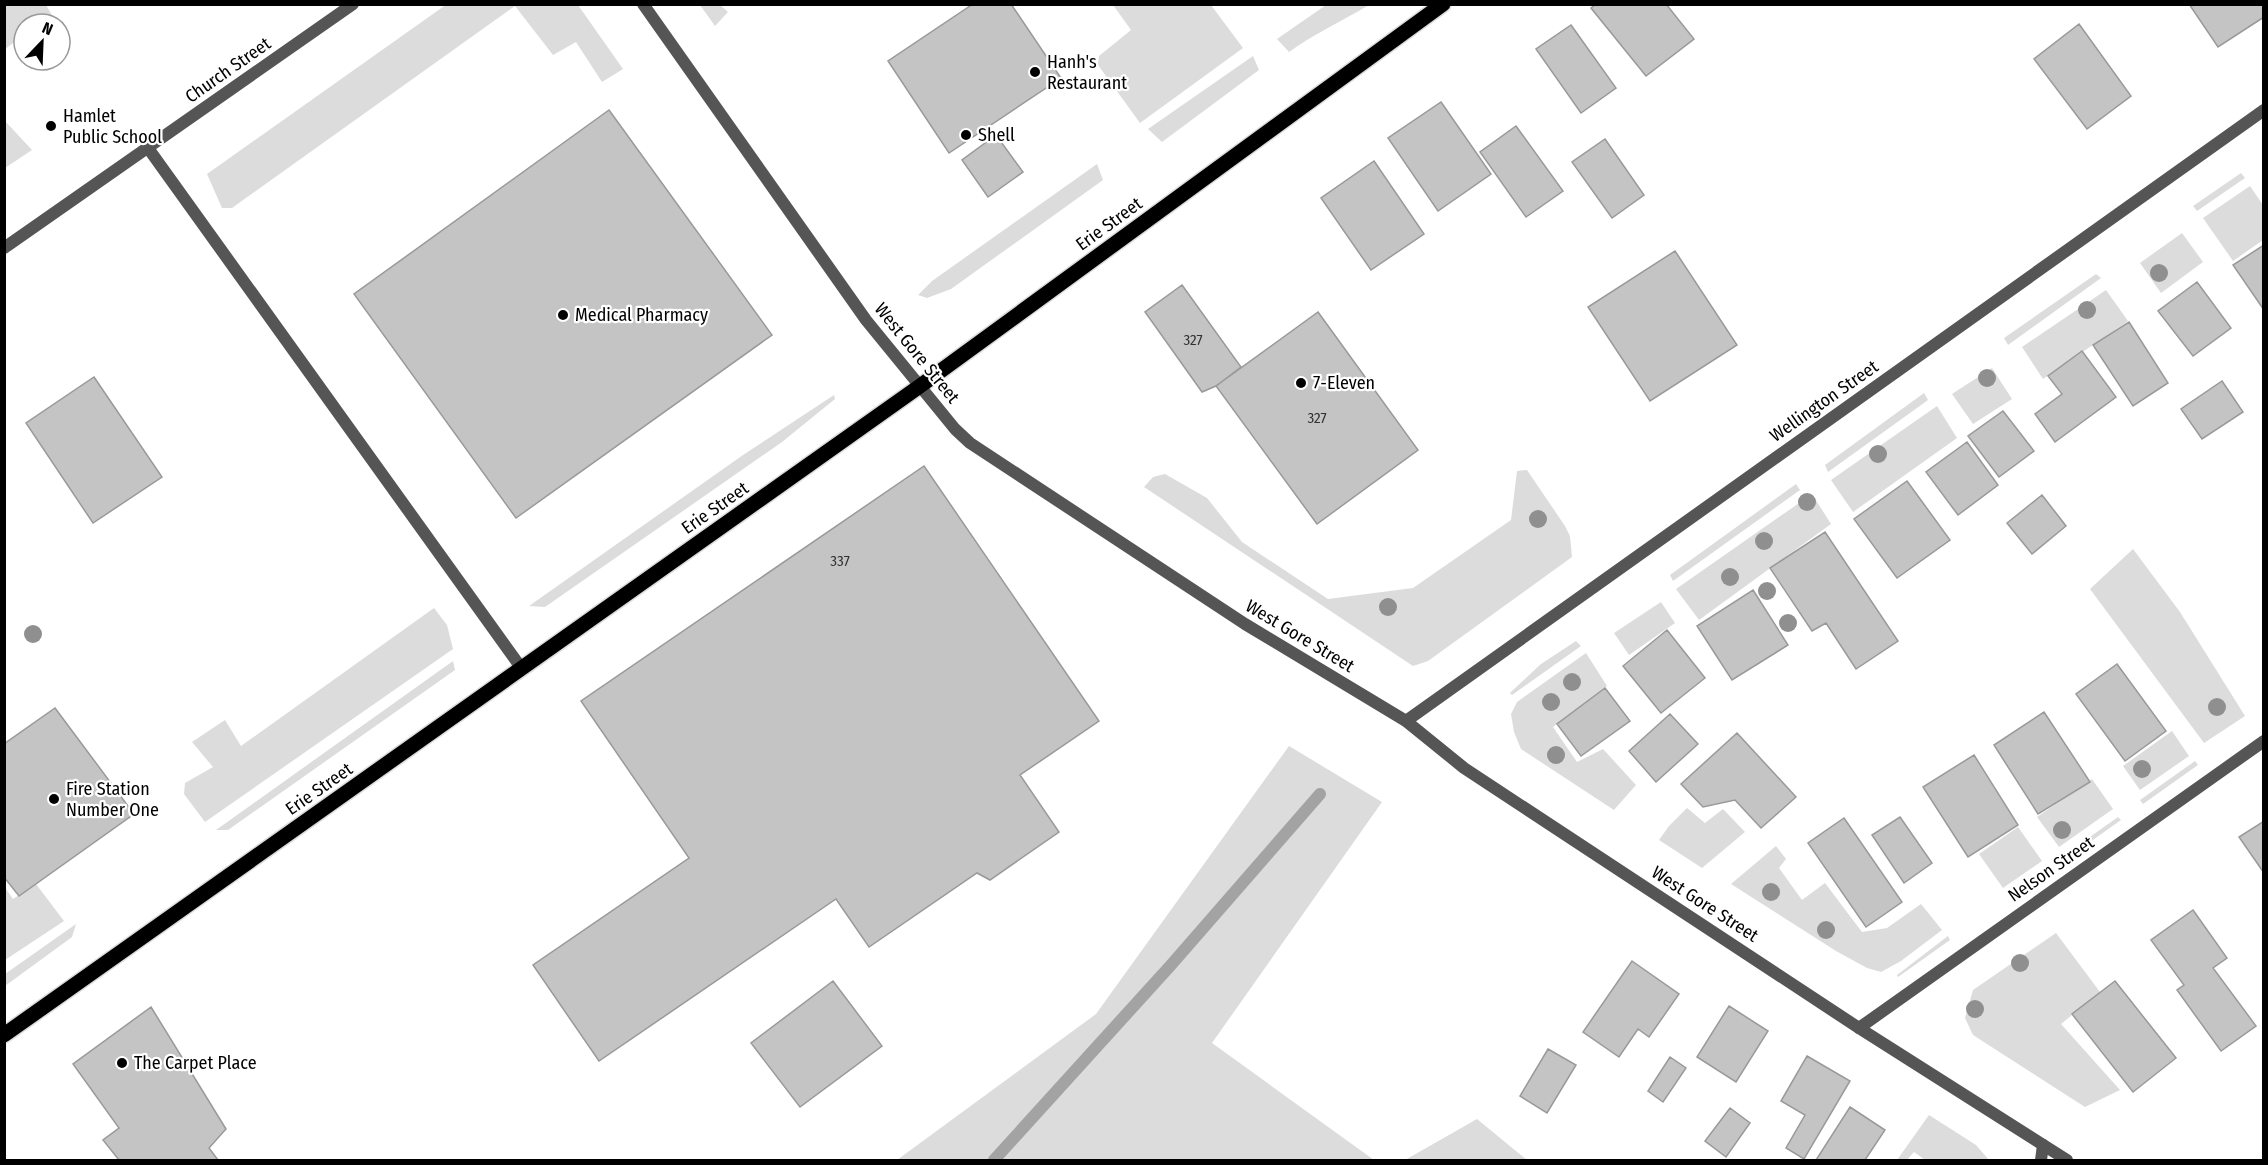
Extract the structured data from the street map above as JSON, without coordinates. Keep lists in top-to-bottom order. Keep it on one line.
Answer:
{"streets":{"main road":["Erie Street"],"street":["Church Street","West Gore Street","Wellington Street","Nelson Street"]},"crossings":[["Erie Street","West Gore Street"],["West Gore Street","Wellington Street"],["West Gore Street","Nelson Street"]],"places":["Hanh's Restaurant","Hamlet Public School","Shell","Medical Pharmacy","7-Eleven","Fire Station Number One","The Carpet Place"],"house_numbers":["327","327","337"],"north":"top right"}
